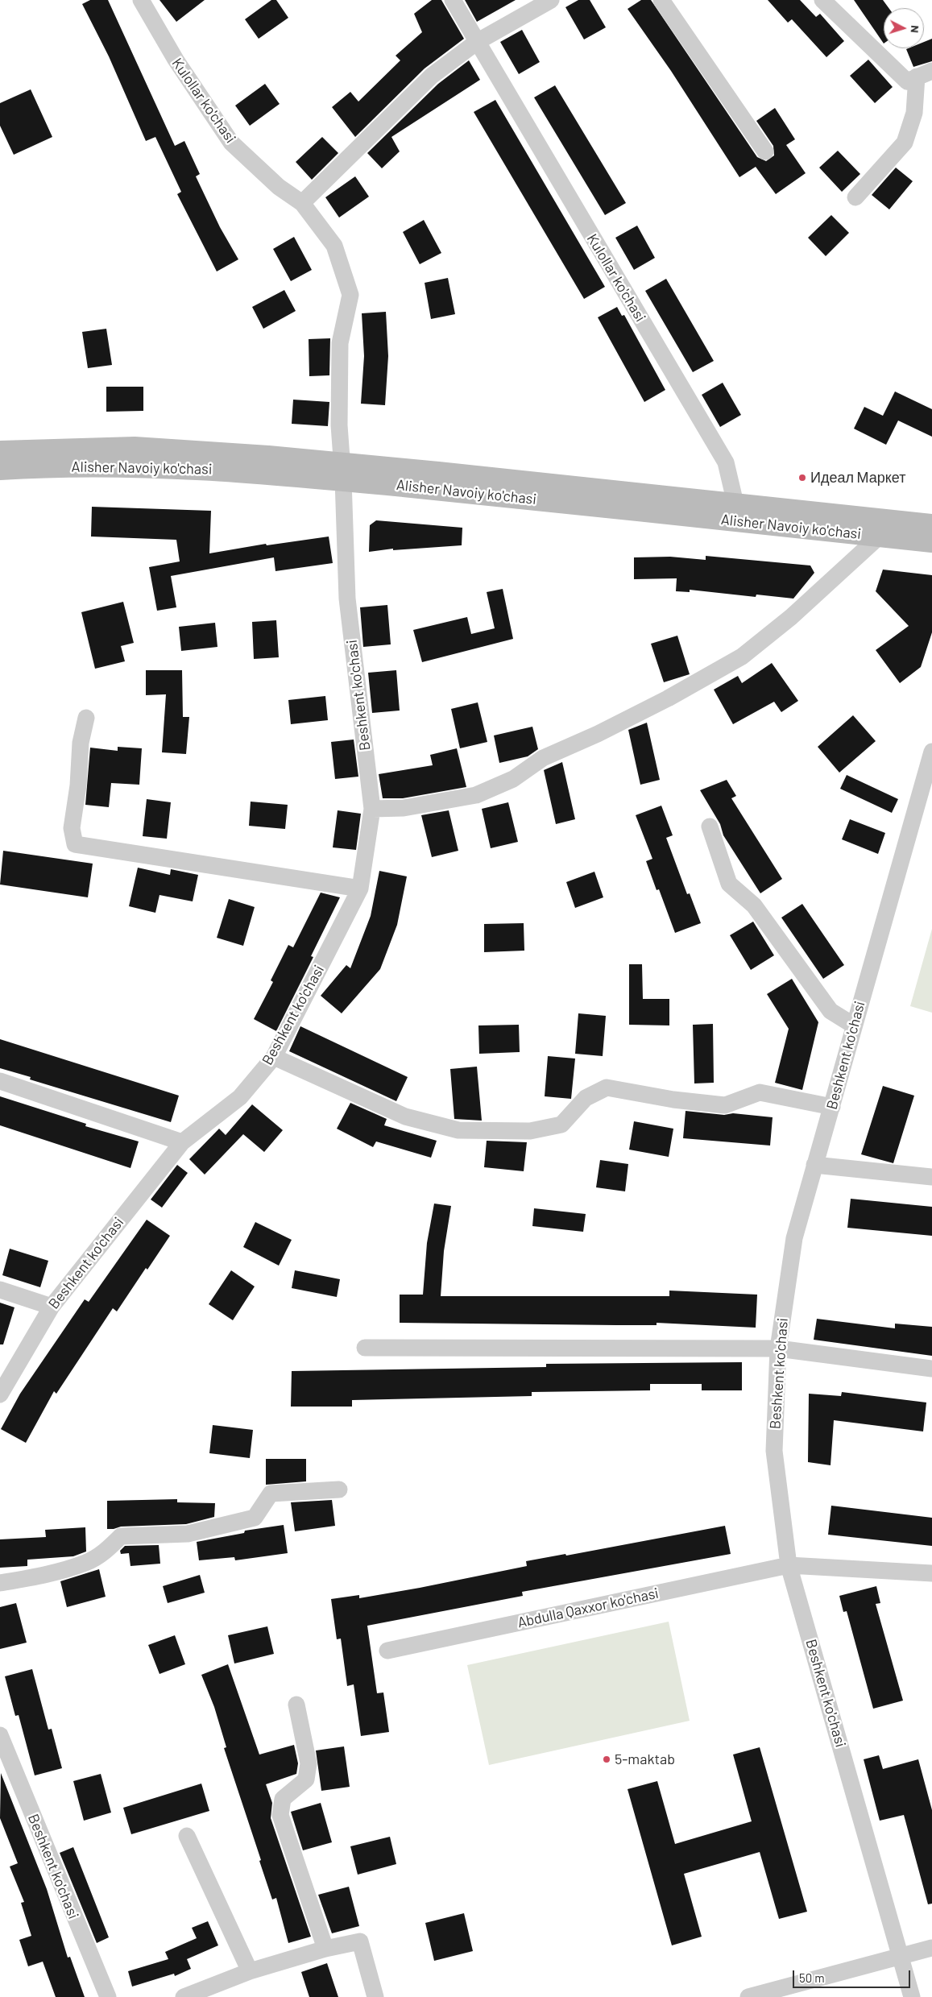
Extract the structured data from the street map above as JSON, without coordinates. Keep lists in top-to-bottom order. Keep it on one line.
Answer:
{"streets":{"main road":["Alisher Navoiy ko'chasi"],"street":["Kulollar ko'chasi","Beshkent ko'chasi","Abdulla Qaxxor ko'chasi"]},"crossings":[["Kulollar ko'chasi","Alisher Navoiy ko'chasi"],["Kulollar ko'chasi","Beshkent ko'chasi"],["Alisher Navoiy ko'chasi","Beshkent ko'chasi"],["Beshkent ko'chasi","Abdulla Qaxxor ko'chasi"]],"places":["Идеал Маркет","5-maktab"],"scale_bar":"50 m","north":"right"}
